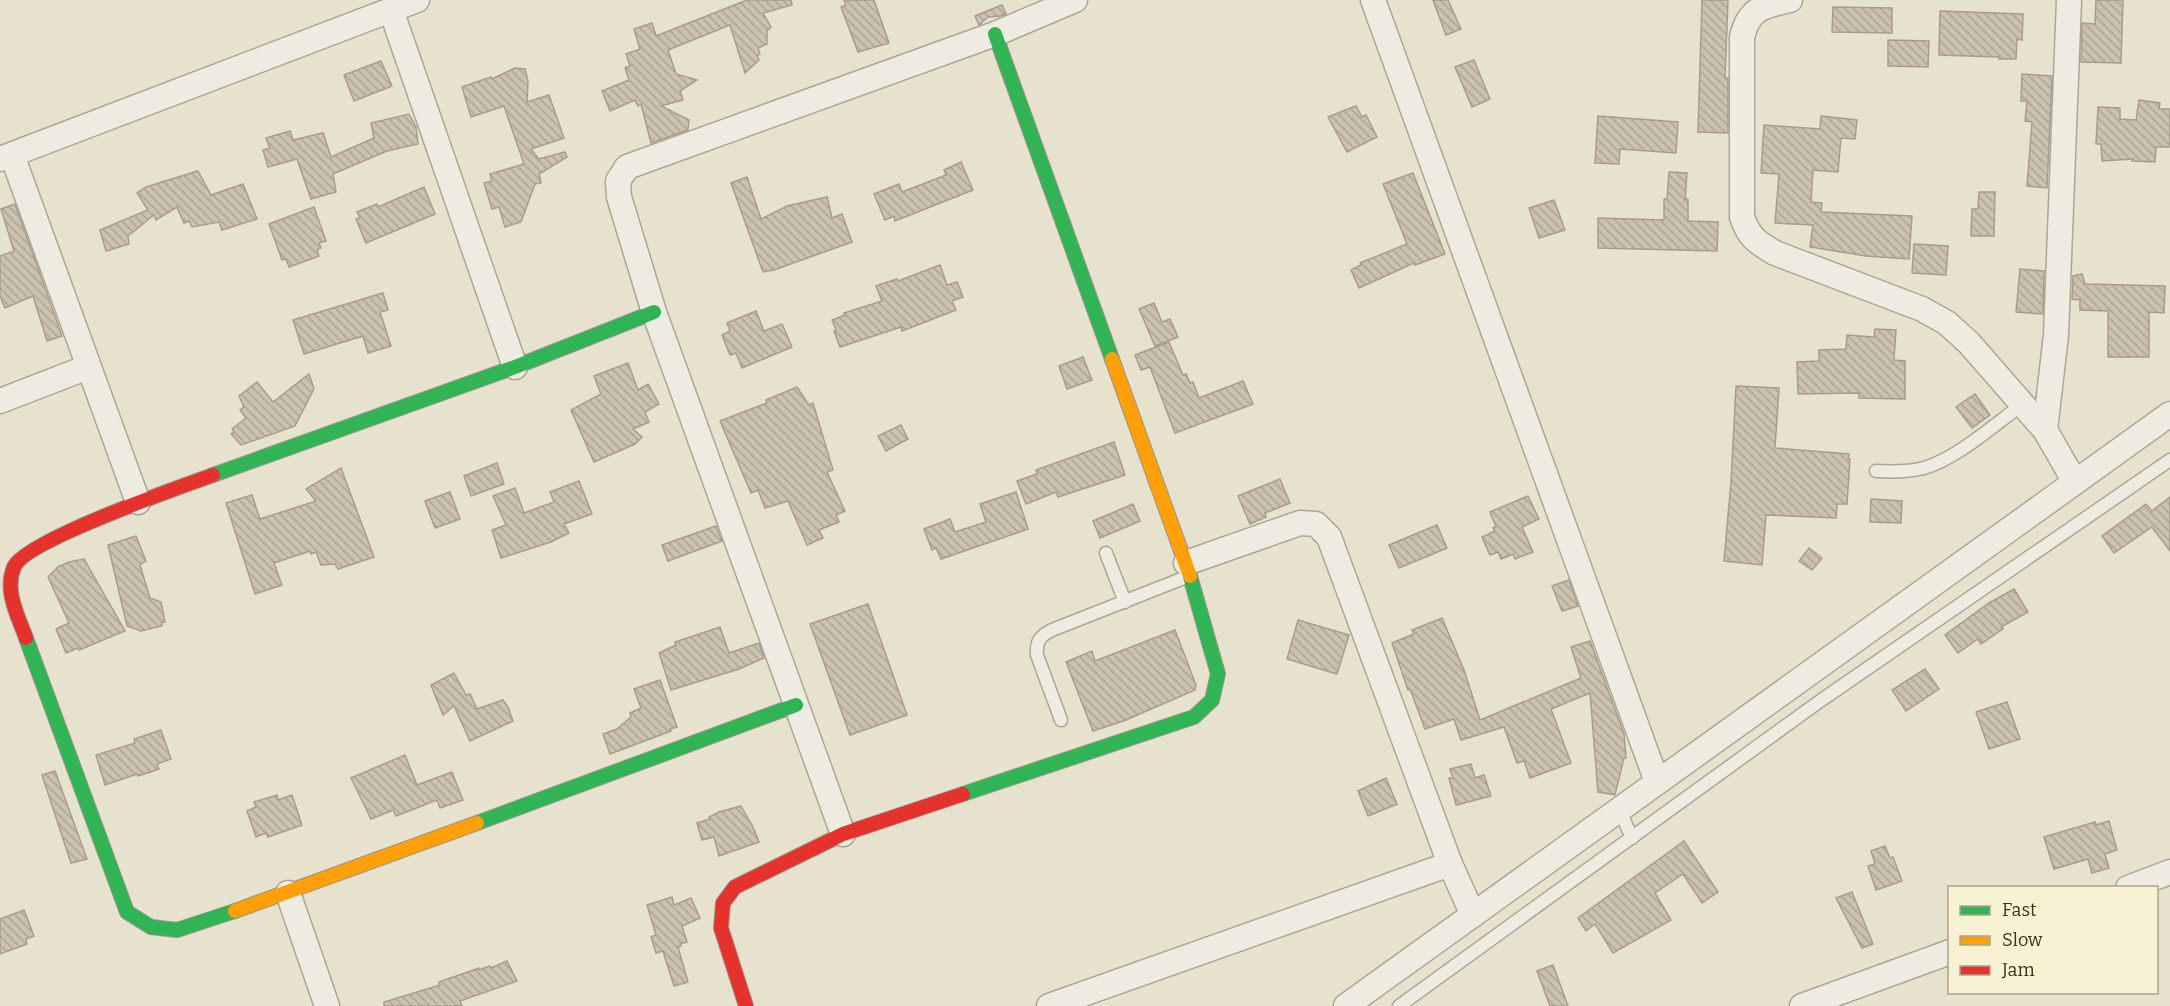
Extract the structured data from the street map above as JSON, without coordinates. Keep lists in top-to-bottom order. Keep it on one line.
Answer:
{"legend":["Fast","Slow","Jam"]}
